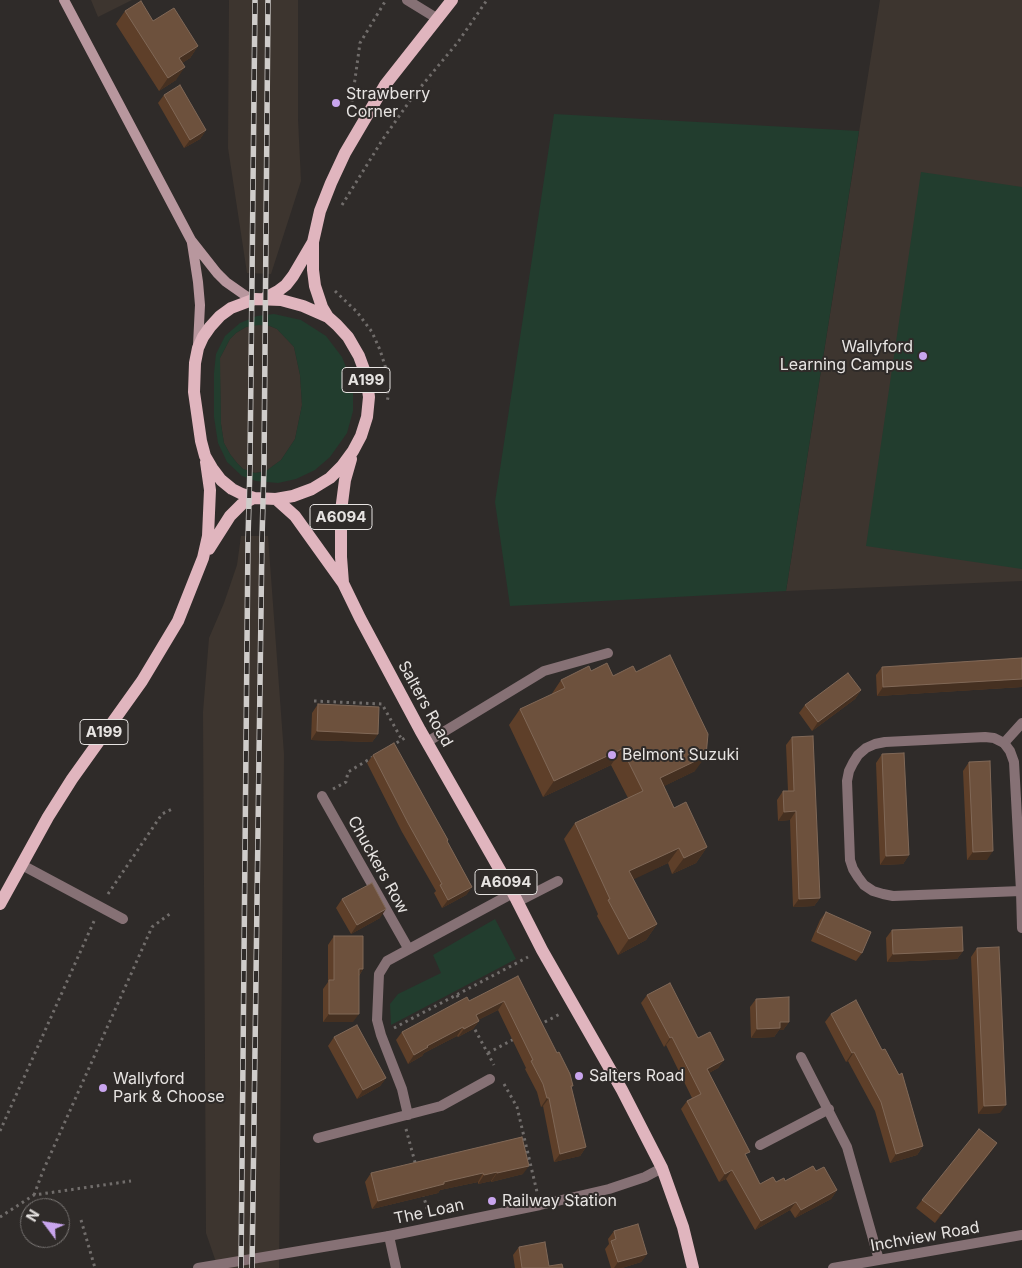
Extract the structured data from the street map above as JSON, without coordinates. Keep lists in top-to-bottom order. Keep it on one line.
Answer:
{"streets":{"main road":["A199","A6094","Salters Road"],"street":["Chuckers Row","The Loan","Inchview Road"]},"crossings":[["A199","Salters Road"],["Salters Road","The Loan"]],"places":["Strawberry Corner","Wallyford Learning Campus","Belmont Suzuki","Salters Road","Wallyford Park & Choose","Railway Station"],"north":"top left"}
